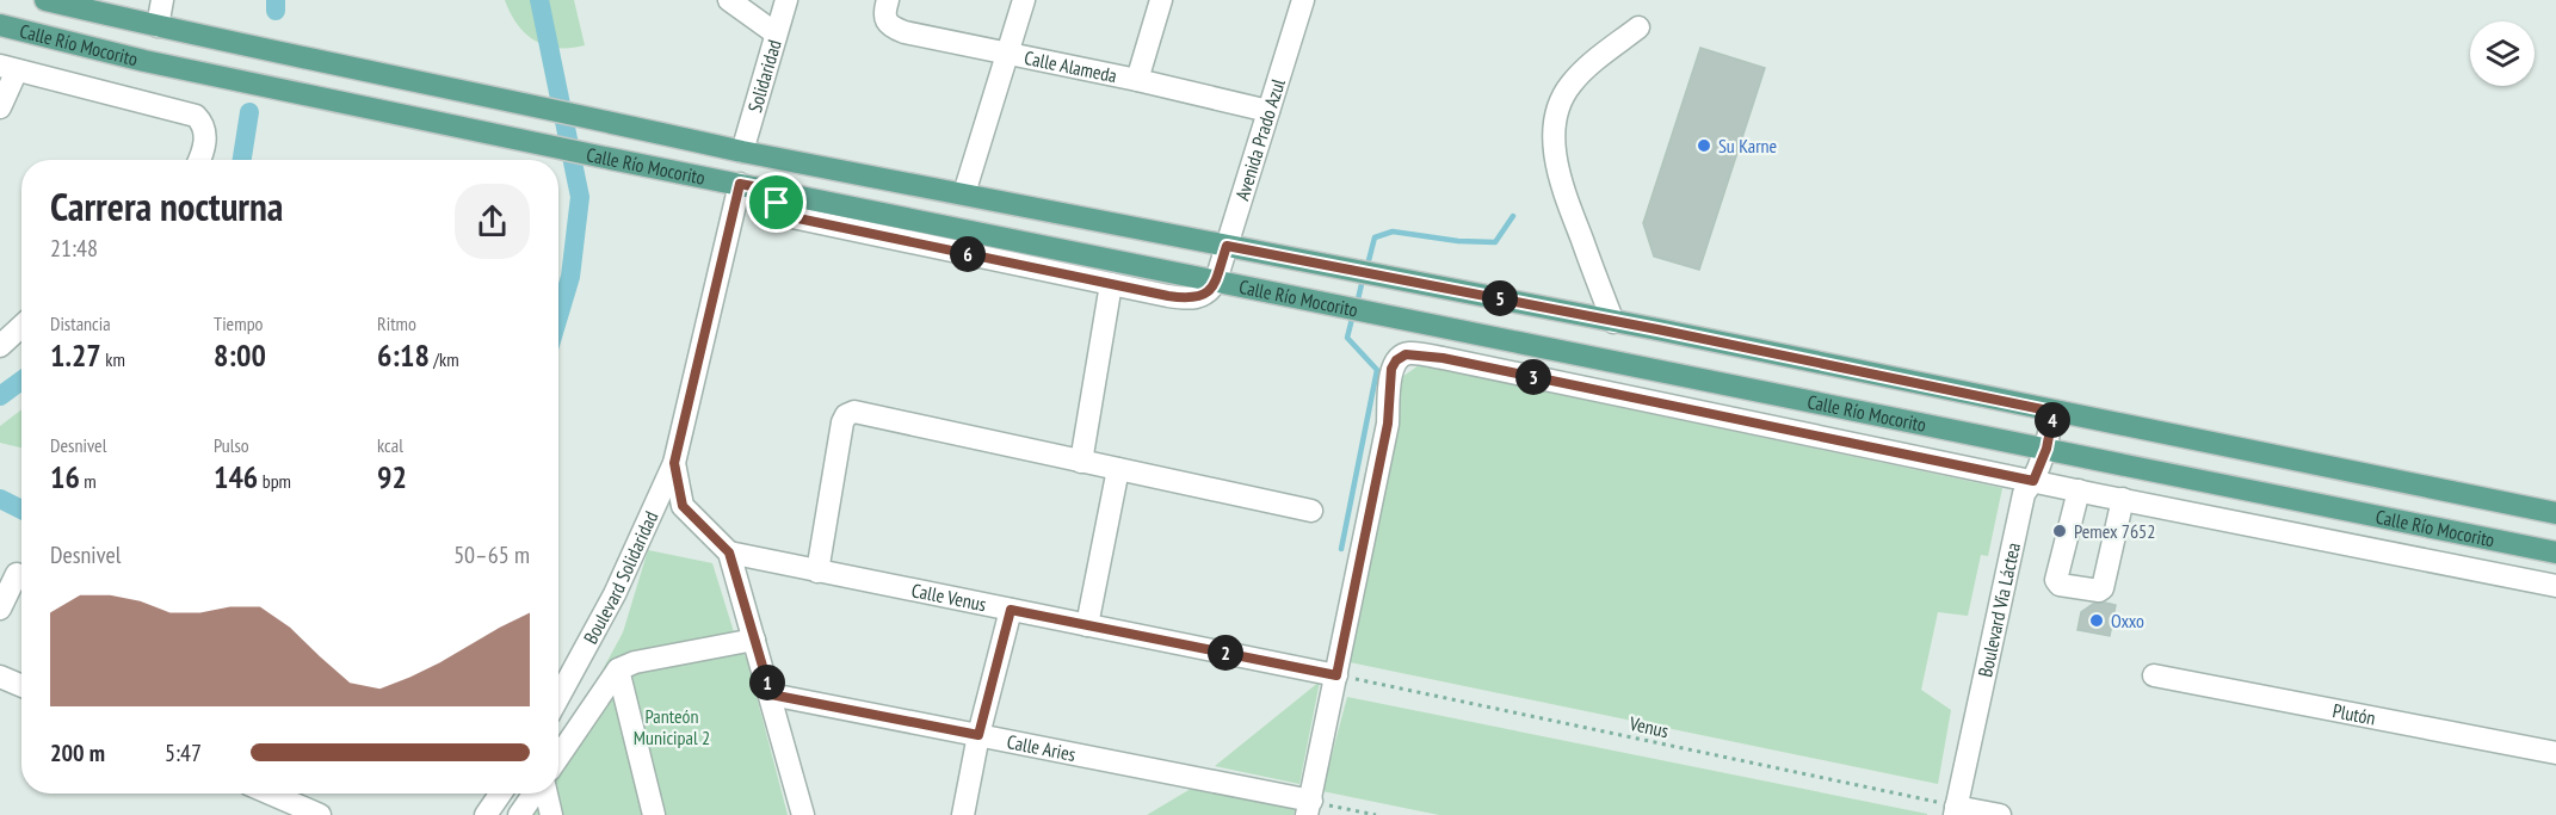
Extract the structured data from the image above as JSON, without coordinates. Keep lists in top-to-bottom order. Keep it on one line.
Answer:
{"streets":{"main road":["Calle Río Mocorito"],"street":["Calle Alameda","Solidaridad","Avenida Prado Azul","Boulevard Solidaridad","Calle Venus","Boulevard Vía Láctea","Plutón","Calle Aries"],"path":["Venus"]},"crossings":[["Calle Río Mocorito","Solidaridad"],["Calle Río Mocorito","Avenida Prado Azul"],["Calle Río Mocorito","Boulevard Solidaridad"],["Calle Río Mocorito","Boulevard Vía Láctea"],["Calle Alameda","Avenida Prado Azul"],["Calle Venus","Venus"],["Boulevard Vía Láctea","Venus"]],"parks":["Panteón Municipal 2"],"places":["Su Karne","Pemex 7652","Oxxo"],"page":{"heading":["Carrera nocturna","21:48"],"pins":["6","5","3","4","2","1"],"stats":[["Distancia","1.27 km"],["Tiempo","8:00"],["Ritmo","6:18 /km"],["Desnivel","16 m"],["Pulso","146 bpm"],["kcal","92"]],"chart":["Desnivel","50–65 m"],"list":[{"name":"200 m","note":"5:47"}]}}
